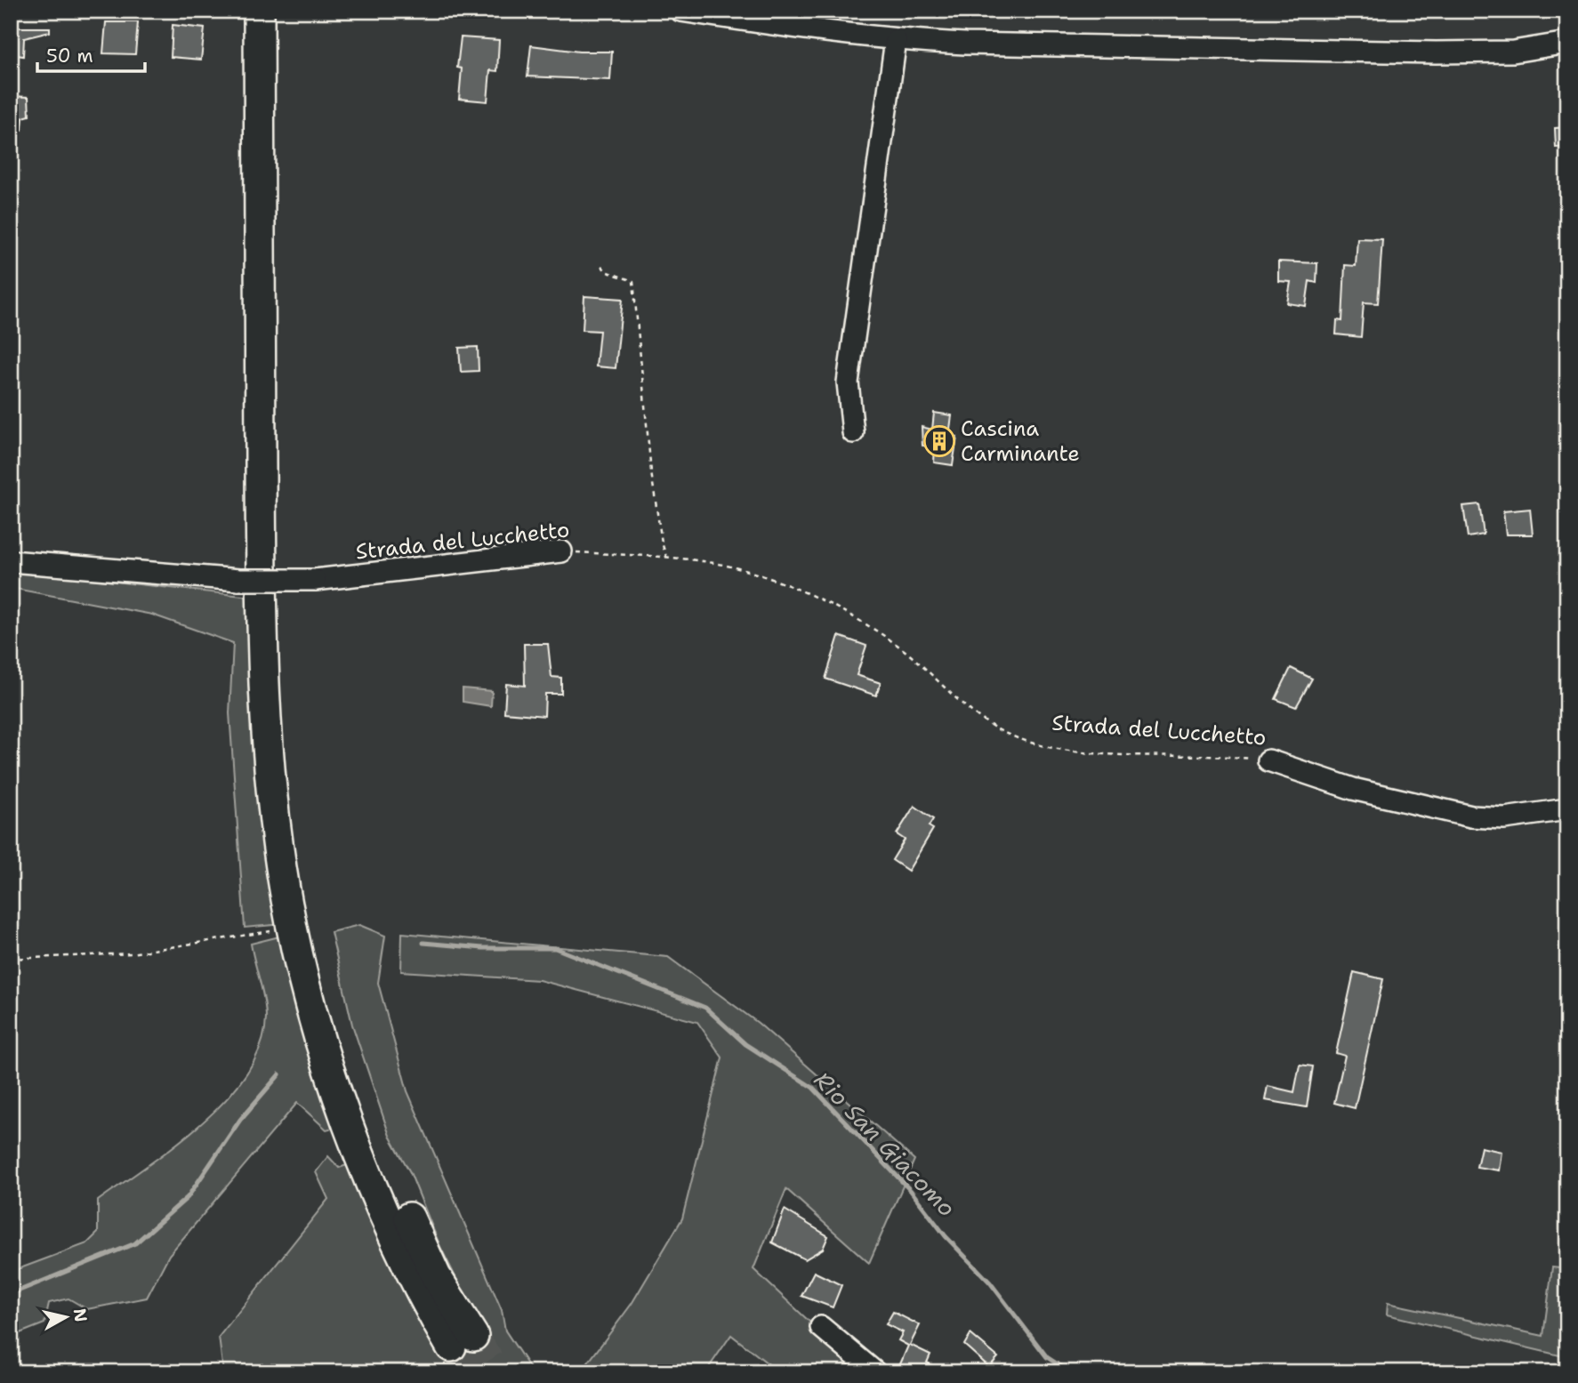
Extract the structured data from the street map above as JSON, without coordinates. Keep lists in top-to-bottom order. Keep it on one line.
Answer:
{"streets":{"street":["Strada del Lucchetto"]},"water":["Rio San Giacomo"],"places":{"building":["Cascina Carminante"]},"scale_bar":"50 m","north":"right"}
